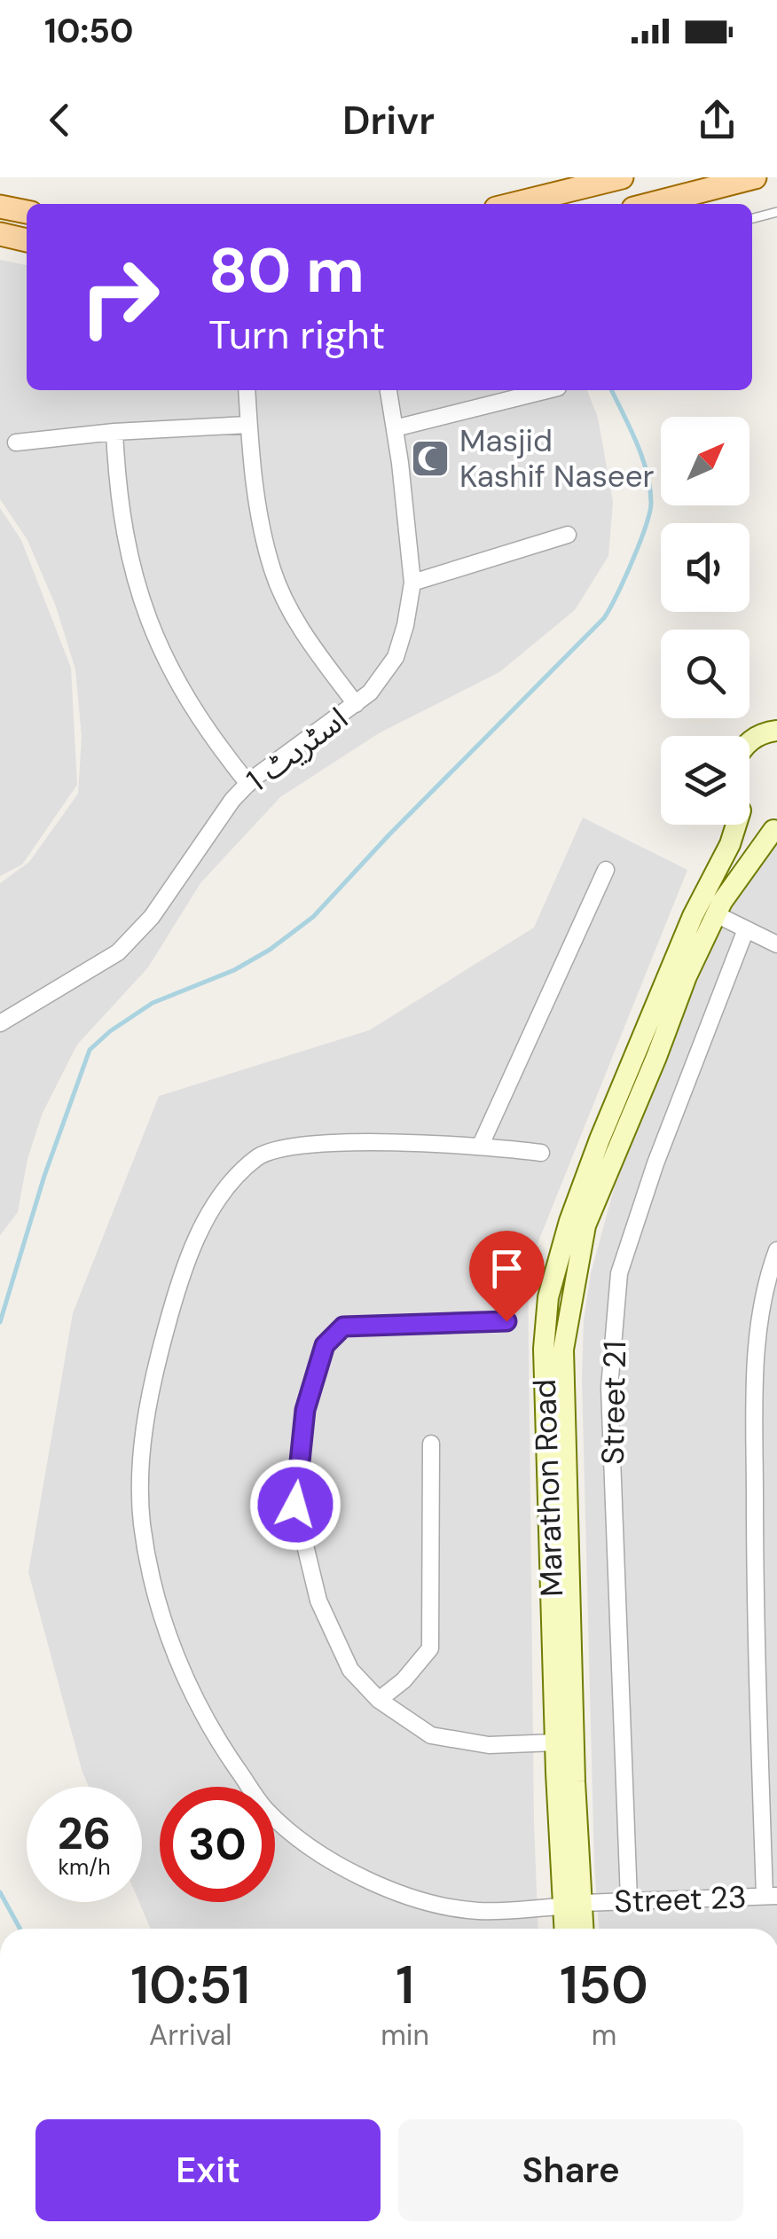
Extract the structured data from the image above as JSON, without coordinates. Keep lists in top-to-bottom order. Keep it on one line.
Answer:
{"streets":{"main road":["Marathon Road"],"street":["اسٹریٹ 1","Street 21","Street 23"]},"crossings":[["Street 21","Street 23"],["Marathon Road","Street 23"]],"places":{"mosque":["Masjid Kashif Naseer"]},"north":"top right","page":{"status":"10:50","header":"Drivr","turn":["80 m","Turn right"],"speed":"26 km/h","limit":"30","eta":["10:51","Arrival","1","min","150","m"],"buttons":["Exit","Share"]}}
